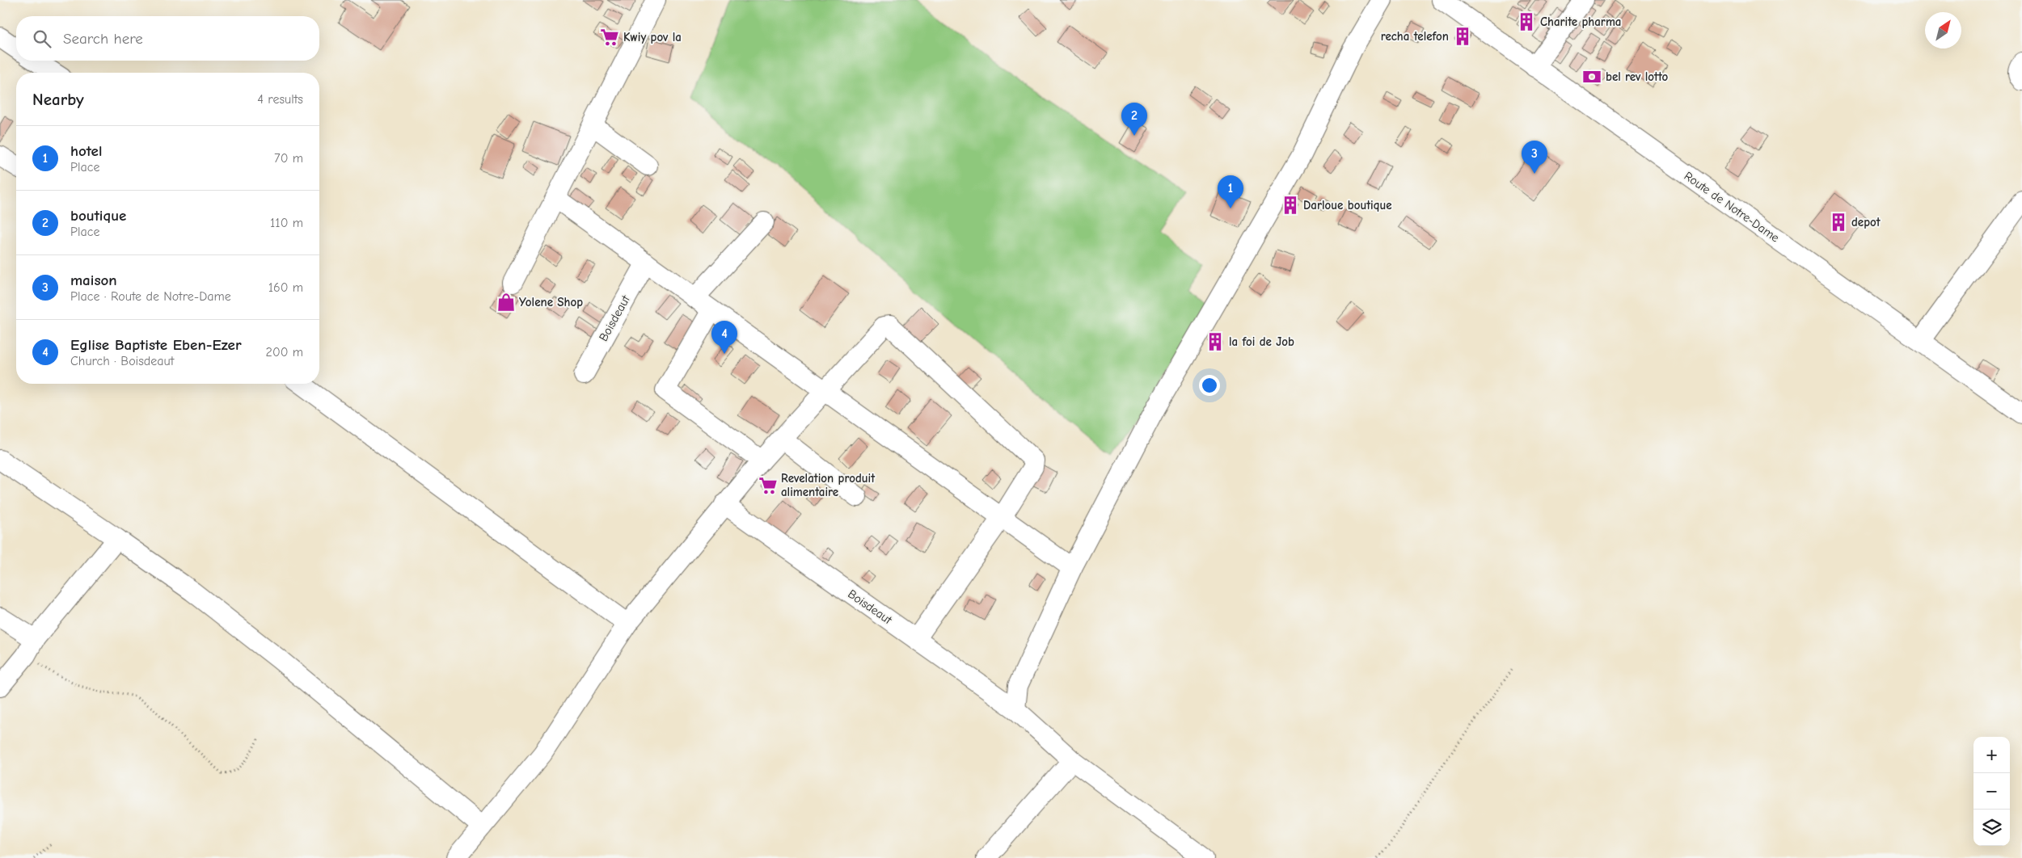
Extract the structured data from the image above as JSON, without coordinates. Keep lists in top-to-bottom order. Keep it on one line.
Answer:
{"streets":{"street":["Route de Notre-Dame","Boisdeaut"]},"places":{"building":["Charite pharma","recha telefon","Darloue boutique","depot","la foi de Job"],"supermarket":["Kwiy pov la","Revelation produit alimentaire"],"bank":["bel rev lotto"],"shop":["Yolene Shop"]},"north":"top right","page":{"search":"Search here","heading":["Nearby","4 results"],"pins":["2","3","1","4"],"list":[{"mark":"1","name":"hotel","note":"Place","value":"70 m"},{"mark":"2","name":"boutique","note":"Place","value":"110 m"},{"mark":"3","name":"maison","note":"Place · Route de Notre-Dame","value":"160 m"},{"mark":"4","name":"Eglise Baptiste Eben-Ezer","note":"Church · Boisdeaut","value":"200 m"}],"map_buttons":["+","−"]}}
